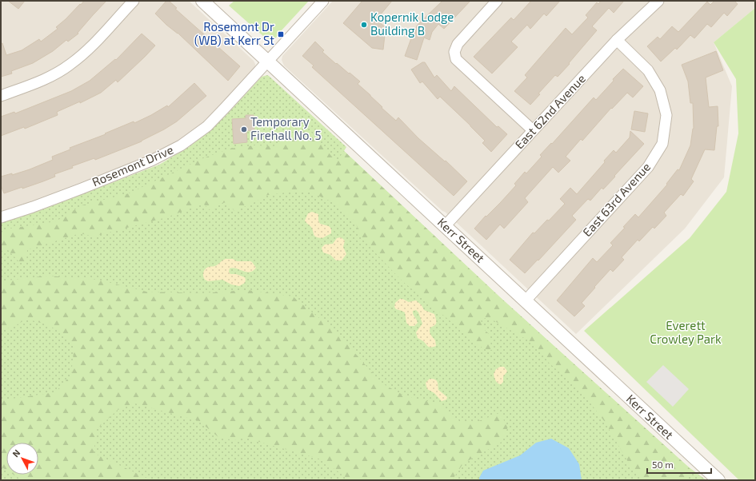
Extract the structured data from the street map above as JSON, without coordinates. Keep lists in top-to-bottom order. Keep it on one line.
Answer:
{"streets":{"street":["East 62nd Avenue","Rosemont Drive","East 63rd Avenue","Kerr Street"]},"crossings":[["East 62nd Avenue","East 63rd Avenue"],["East 62nd Avenue","Kerr Street"],["Rosemont Drive","Kerr Street"],["East 63rd Avenue","Kerr Street"]],"parks":["Everett Crowley Park"],"places":{"other":["Kopernik Lodge Building B","Temporary Firehall No. 5"],"transit":["Rosemont Dr (WB) at Kerr St"]},"scale_bar":"50 m","north":"top left"}
